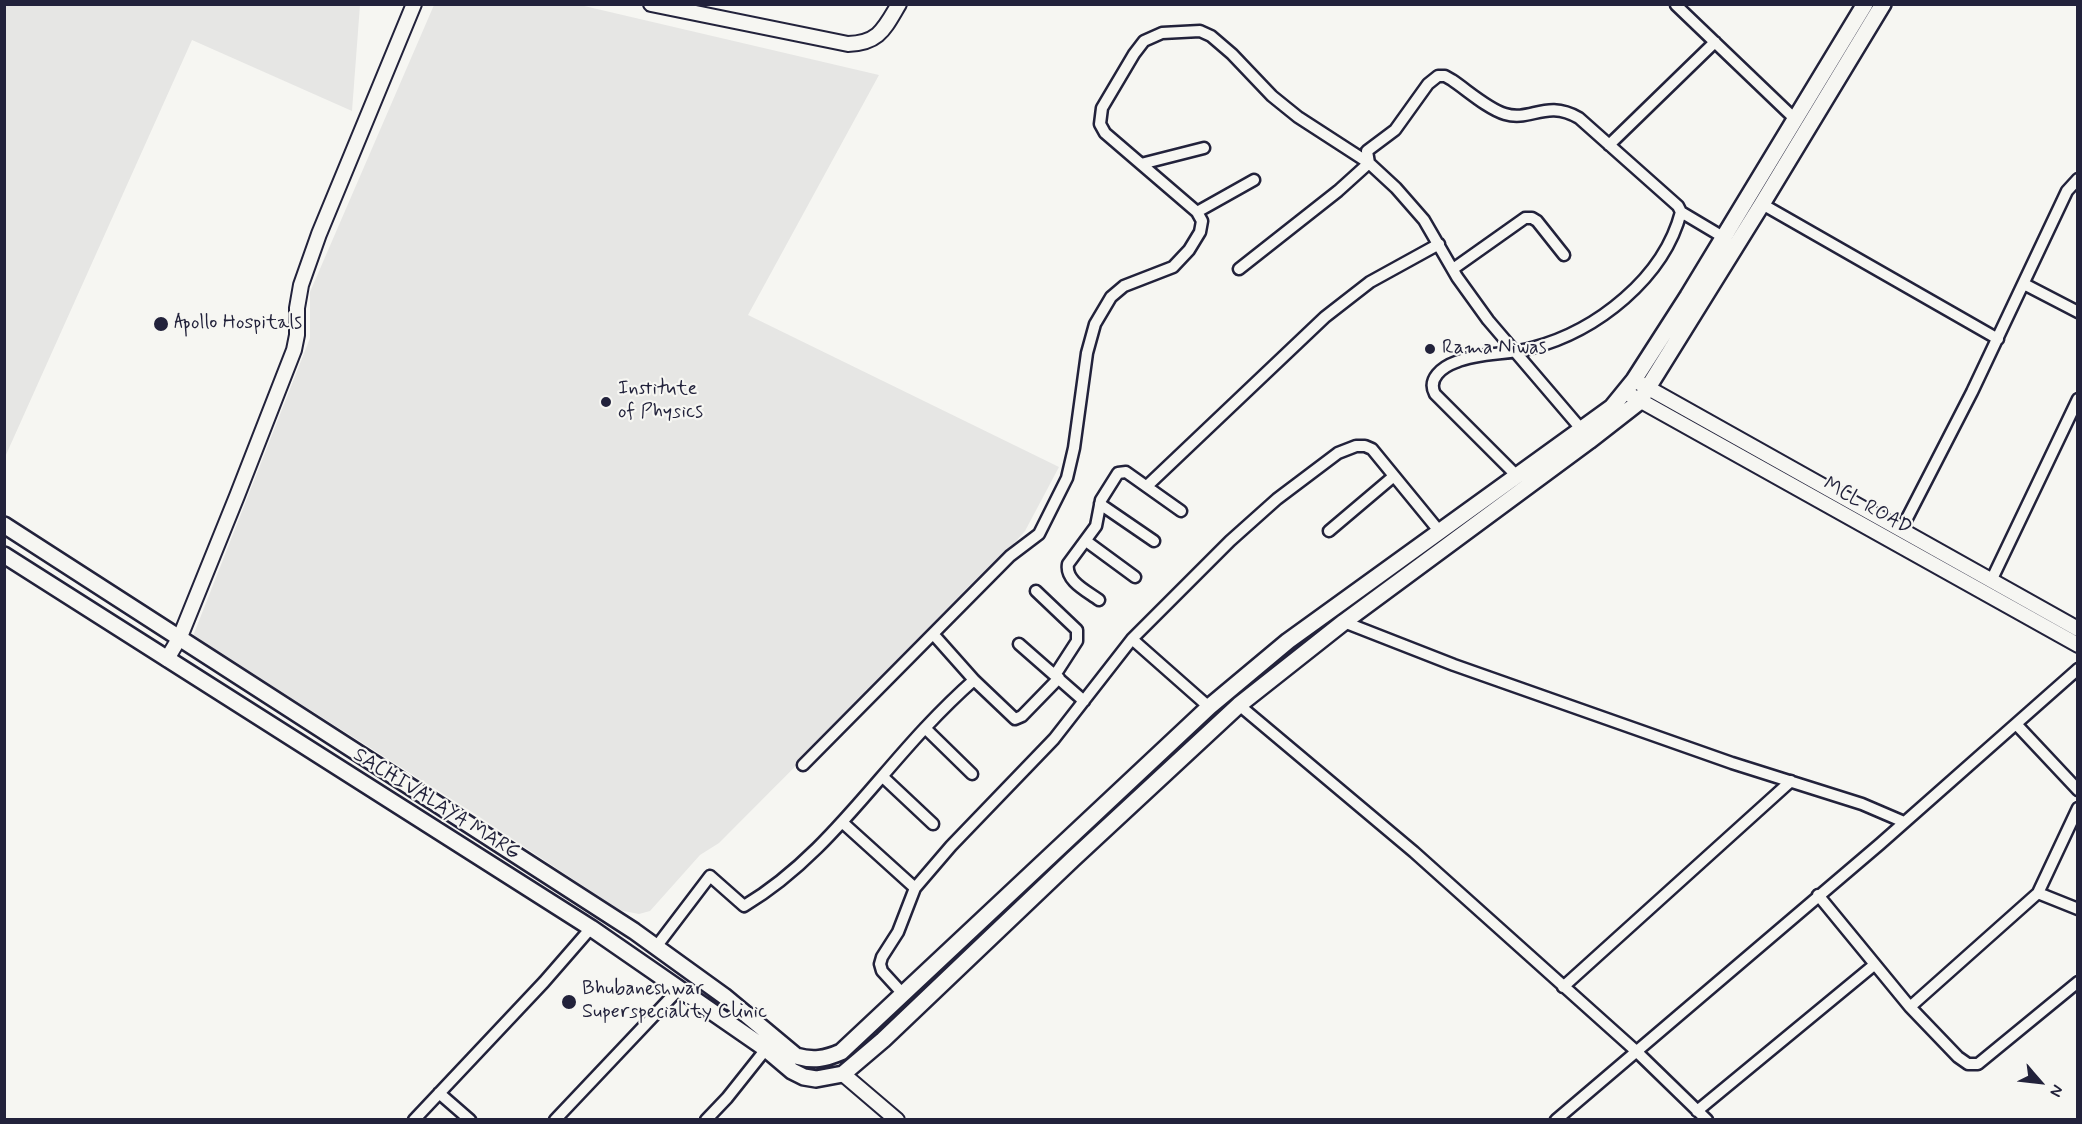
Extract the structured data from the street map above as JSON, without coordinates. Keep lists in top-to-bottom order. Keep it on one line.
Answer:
{"streets":{"main road":["SACHIVALAYA MARG"],"street":["MCL ROAD"]},"places":["Apollo Hospitals","Rama Niwas","Institute of Physics","Bhubaneshwar Superspeciality Clinic"],"north":"bottom right"}
